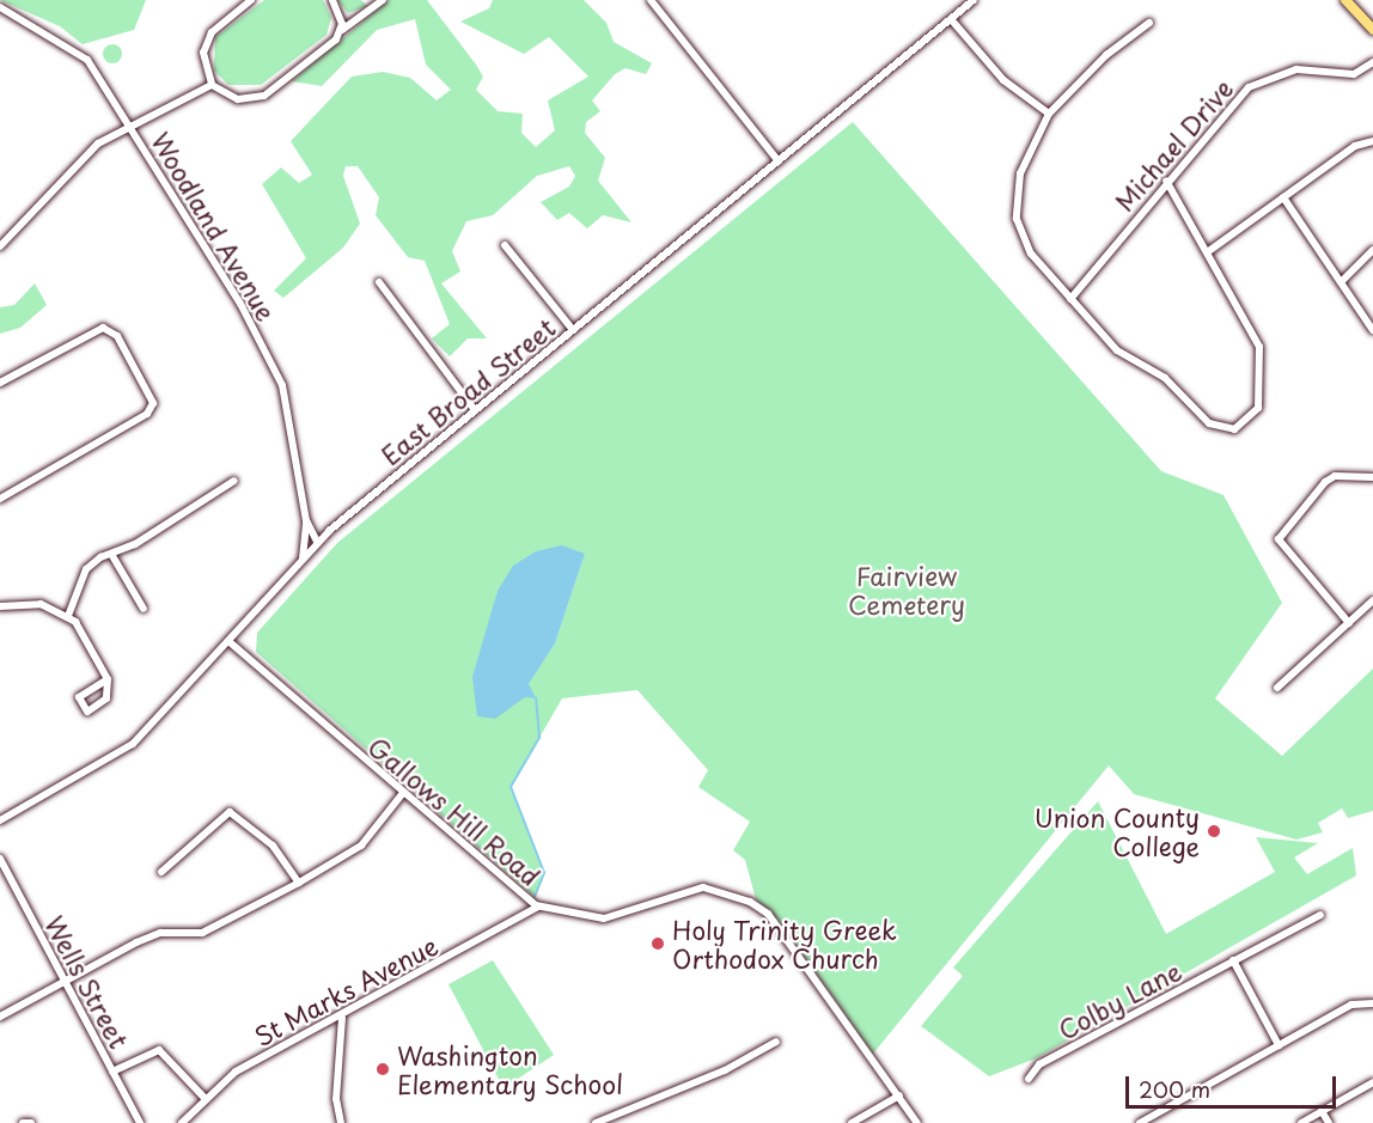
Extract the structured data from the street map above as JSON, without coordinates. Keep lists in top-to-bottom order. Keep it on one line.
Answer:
{"streets":{"street":["Michael Drive","Woodland Avenue","East Broad Street","Gallows Hill Road","Wells Street","St Marks Avenue","Colby Lane"]},"crossings":[["Woodland Avenue","East Broad Street"],["East Broad Street","Gallows Hill Road"],["Gallows Hill Road","St Marks Avenue"]],"parks":["Fairview Cemetery"],"places":["Union County College","Holy Trinity Greek Orthodox Church","Washington Elementary School"],"scale_bar":"200 m"}
